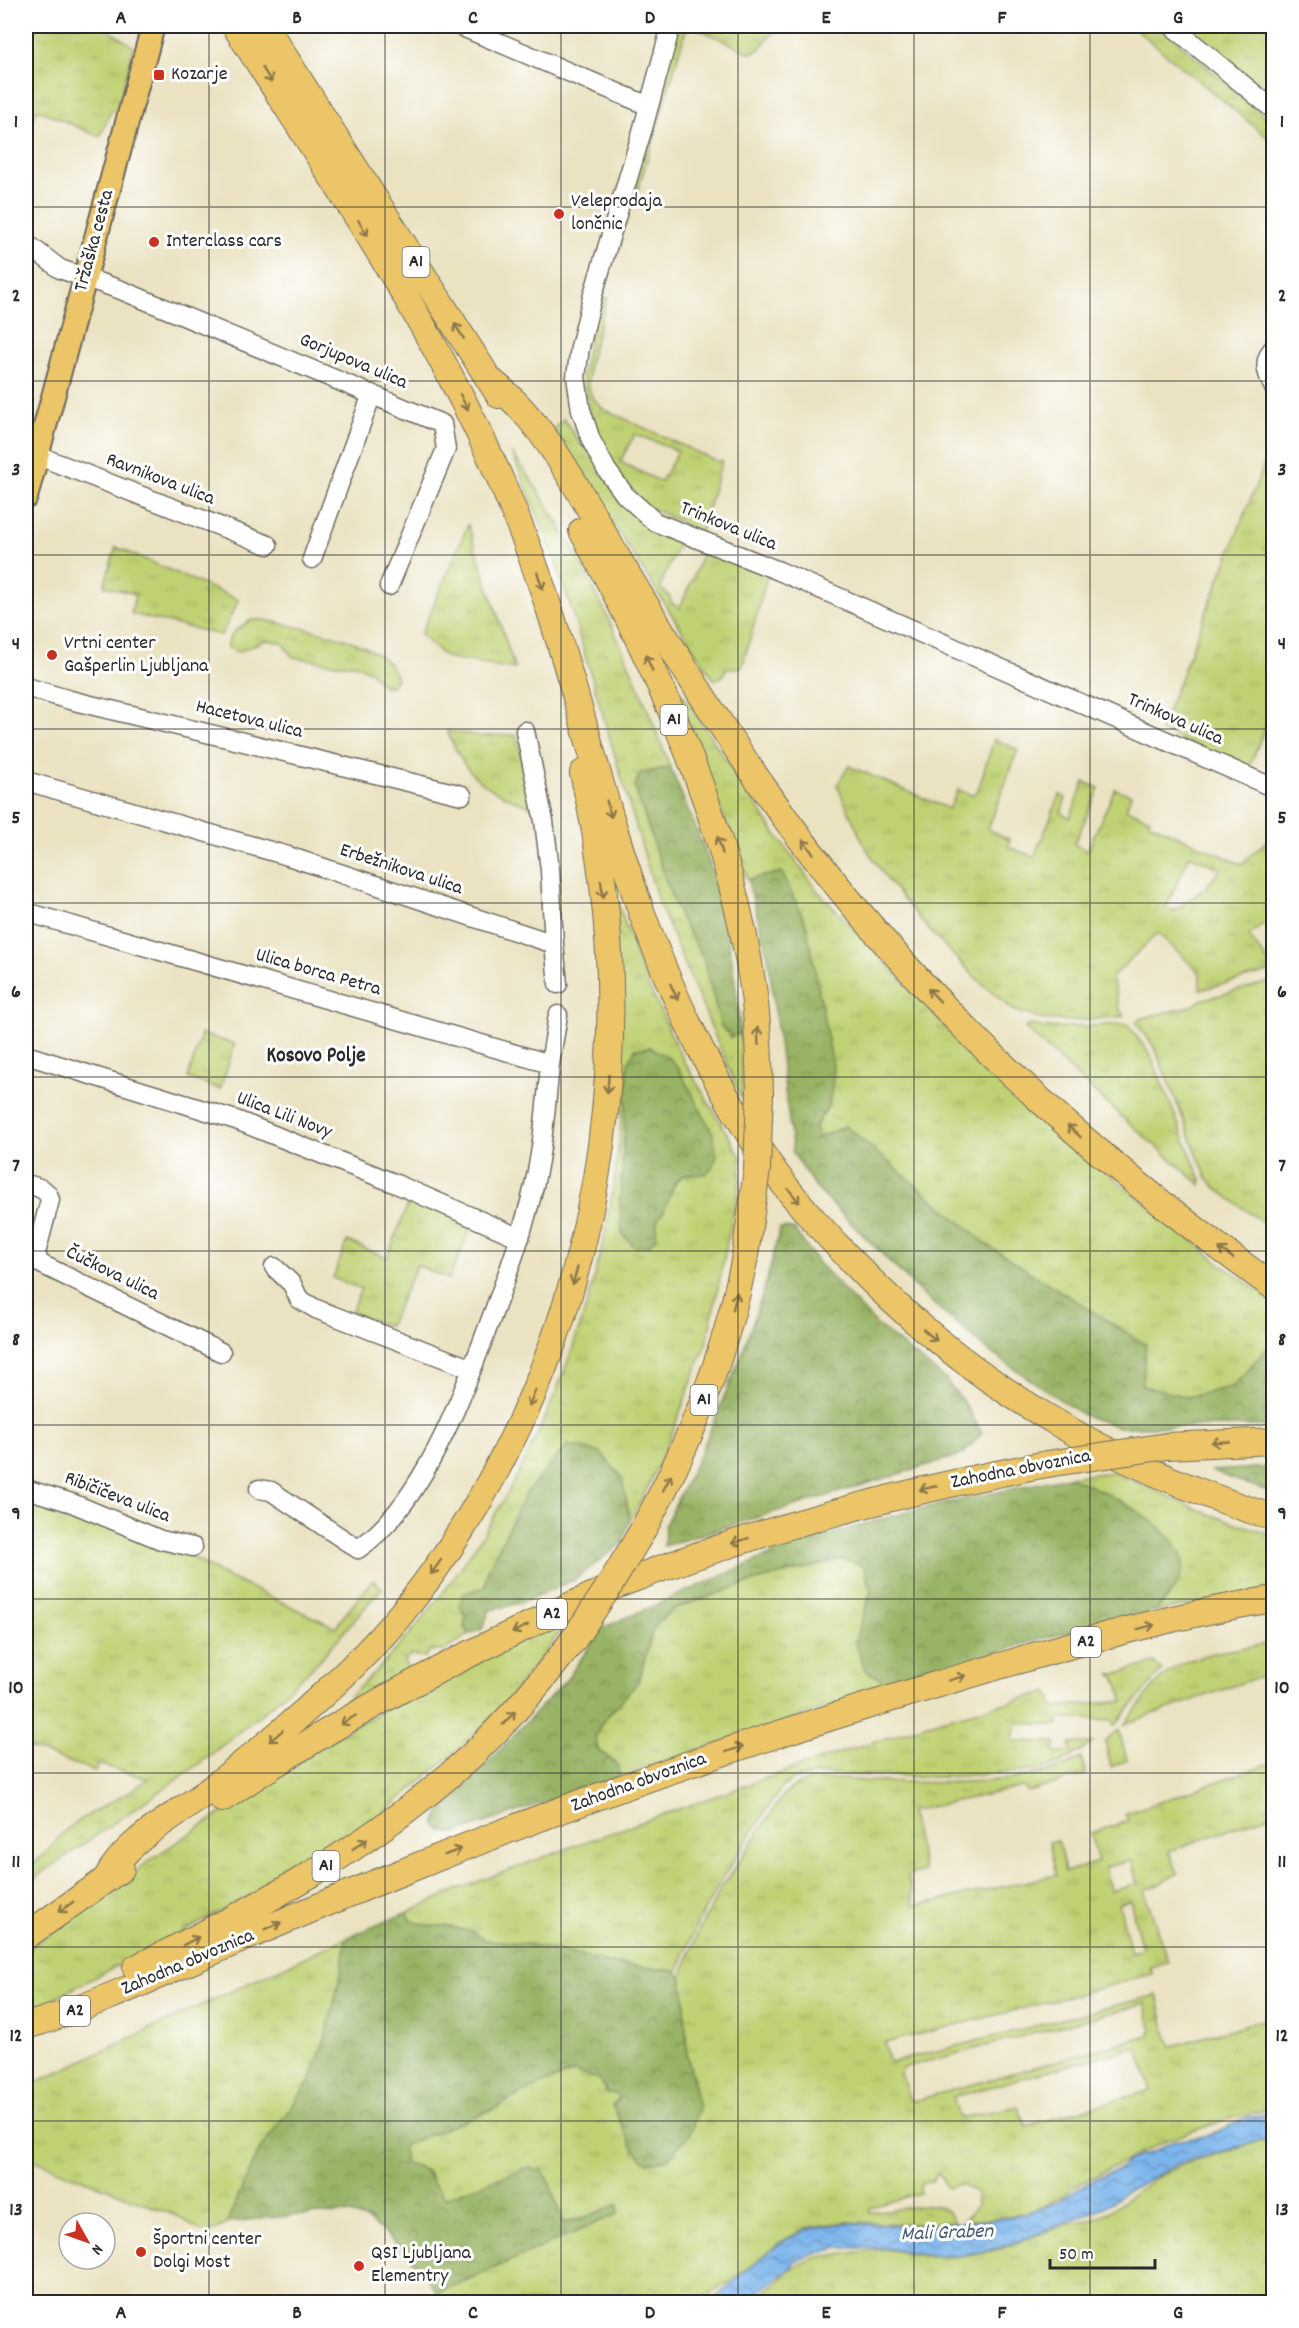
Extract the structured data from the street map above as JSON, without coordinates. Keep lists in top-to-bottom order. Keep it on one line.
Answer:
{"streets":{"highway":["A1","Zahodna obvoznica","A2"],"main road":["Tržaška cesta"],"street":["Gorjupova ulica","Ravnikova ulica","Trinkova ulica","Hacetova ulica","Erbežnikova ulica","Ulica borca Petra","Ulica Lili Novy","Čučkova ulica","Ribičičeva ulica"]},"crossings":[["Tržaška cesta","Gorjupova ulica"],["Tržaška cesta","Ravnikova ulica"],["A1","Zahodna obvoznica"]],"districts":["Kosovo Polje"],"water":["Mali Graben"],"places":{"transit":["Kozarje"],"other":["Veleprodaja lončnic","Interclass cars","Vrtni center Gašperlin Ljubljana","Športni center Dolgi Most","QSI Ljubljana Elementry"]},"scale_bar":"50 m","north":"bottom right","grid":{"columns":["A","B","C","D","E","F","G"],"rows":["1","2","3","4","5","6","7","8","9","10","11","12","13"]}}
